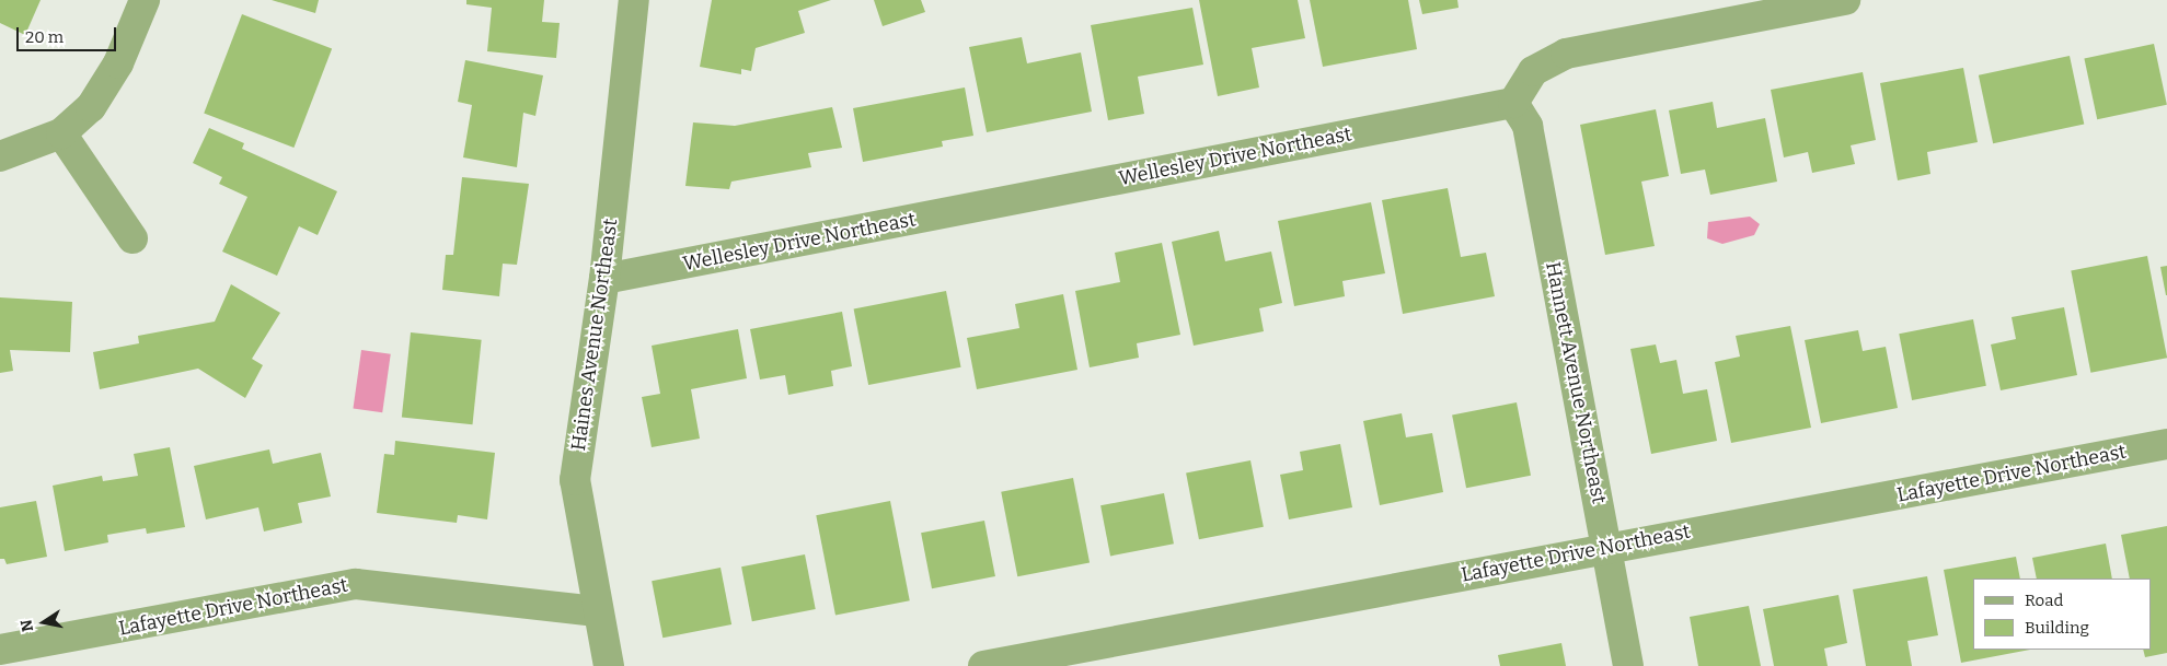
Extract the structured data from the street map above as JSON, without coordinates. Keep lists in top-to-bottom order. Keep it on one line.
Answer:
{"streets":{"street":["Wellesley Drive Northeast","Haines Avenue Northeast","Hannett Avenue Northeast","Lafayette Drive Northeast"]},"crossings":[["Wellesley Drive Northeast","Haines Avenue Northeast"],["Wellesley Drive Northeast","Hannett Avenue Northeast"],["Haines Avenue Northeast","Lafayette Drive Northeast"],["Hannett Avenue Northeast","Lafayette Drive Northeast"]],"legend":["Road","Building"],"scale_bar":"20 m","north":"left"}
